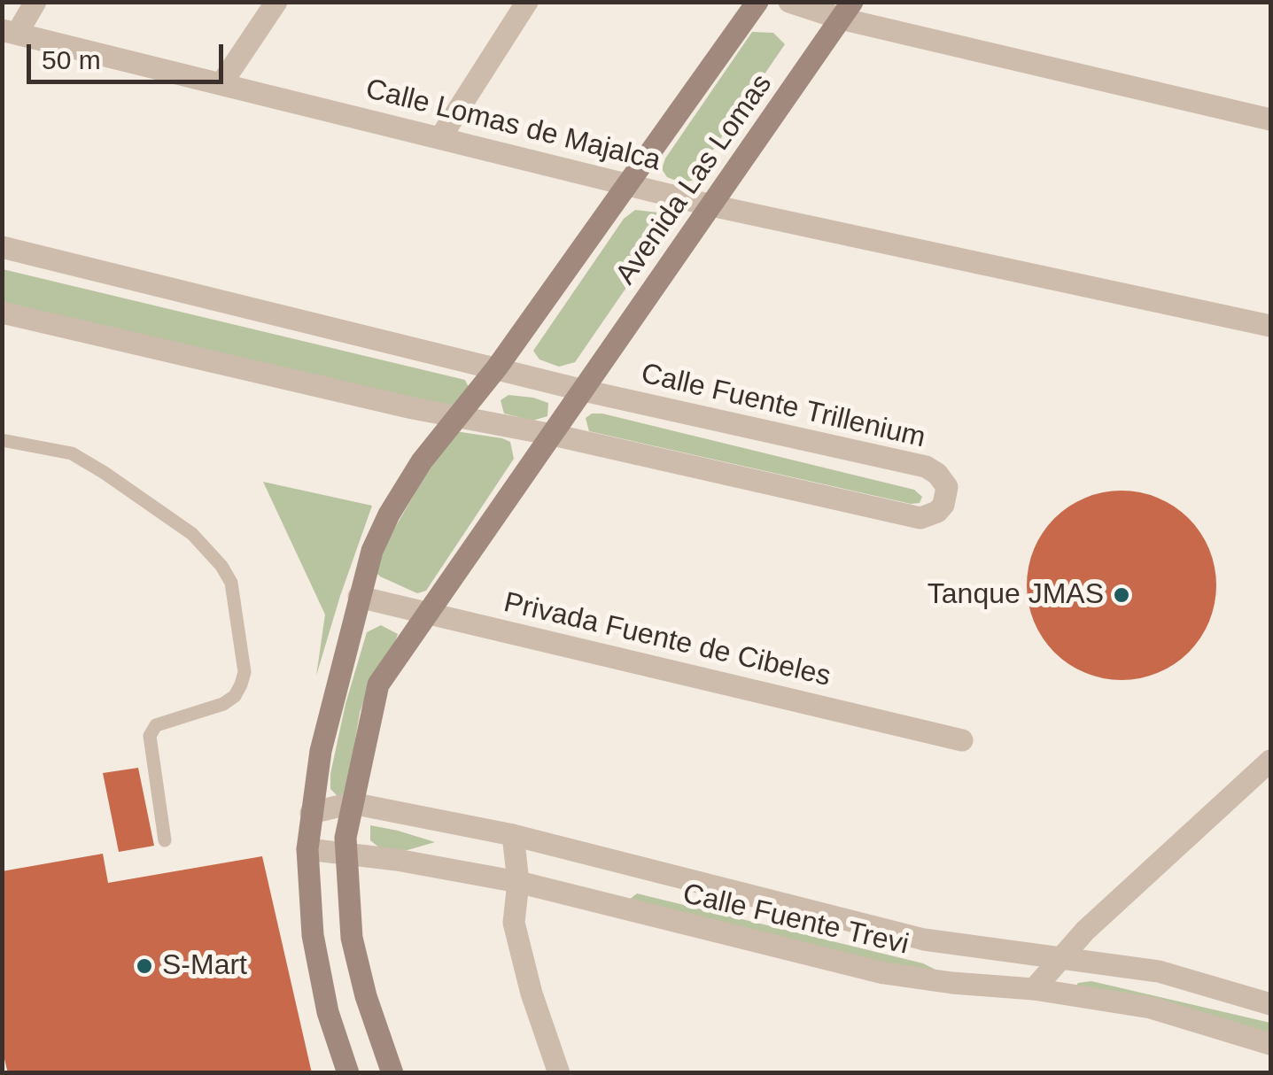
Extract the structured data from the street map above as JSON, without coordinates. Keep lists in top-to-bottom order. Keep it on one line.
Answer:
{"streets":{"main road":["Avenida Las Lomas"],"street":["Calle Lomas de Majalca","Calle Fuente Trillenium","Privada Fuente de Cibeles","Calle Fuente Trevi"]},"crossings":[["Calle Lomas de Majalca","Avenida Las Lomas"],["Avenida Las Lomas","Calle Fuente Trillenium"],["Avenida Las Lomas","Privada Fuente de Cibeles"],["Avenida Las Lomas","Calle Fuente Trevi"]],"places":["Tanque JMAS","S-Mart"],"scale_bar":"50 m"}
